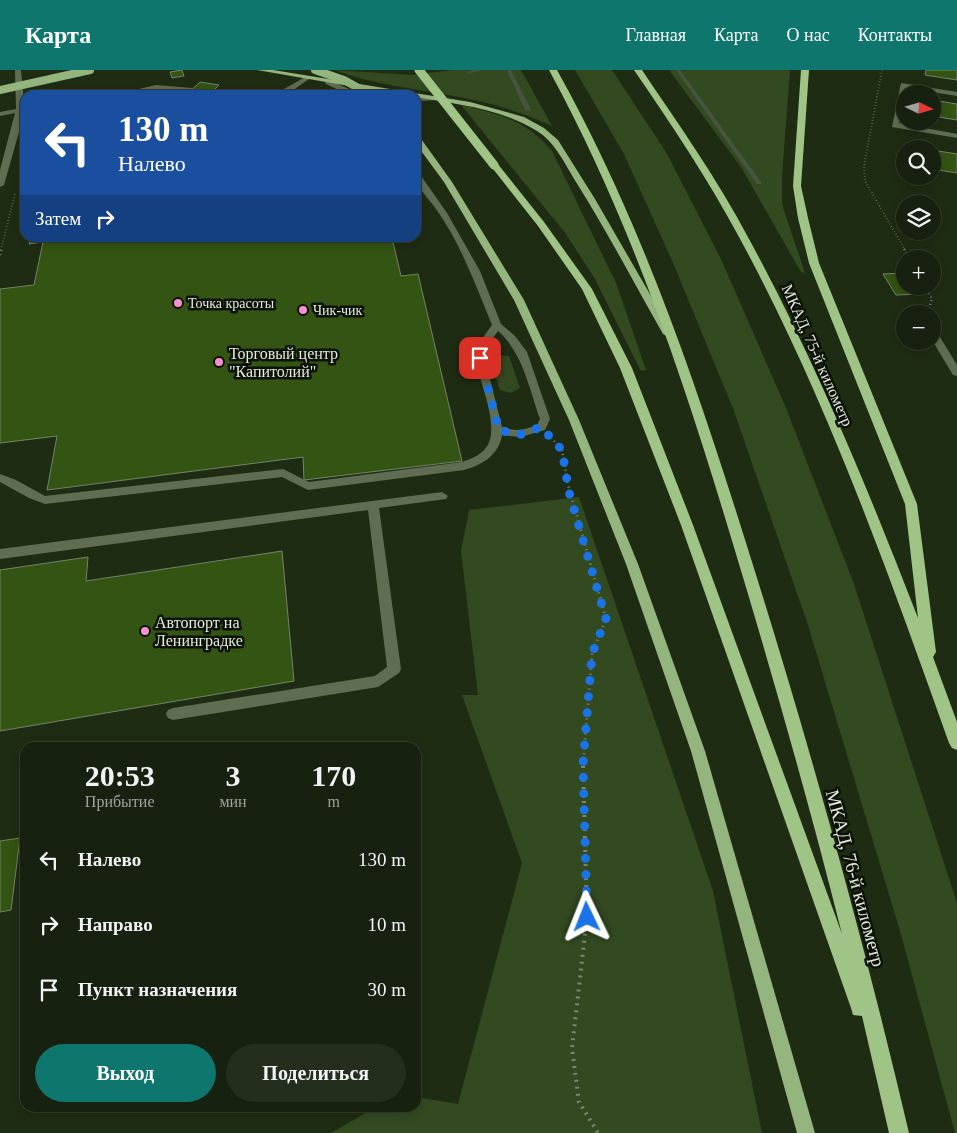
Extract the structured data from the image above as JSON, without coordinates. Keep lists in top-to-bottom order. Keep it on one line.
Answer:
{"streets":{"highway":["МКАД, 75-й километр","МКАД, 76-й километр"]},"places":["Точка красоты","Чик-чик","Торговый центр \"Капитолий\"","Автопорт на Ленинградке"],"north":"right","page":{"header":"Карта","nav":["Главная","Карта","О нас","Контакты"],"map_buttons":["+","−"],"turn":["130 m","Налево"],"then":"Затем","eta":["20:53","Прибытие","3","мин","170","m"],"list":[{"name":"Налево","value":"130 m"},{"name":"Направо","value":"10 m"},{"name":"Пункт назначения","value":"30 m"}],"buttons":["Выход","Поделиться"]}}
